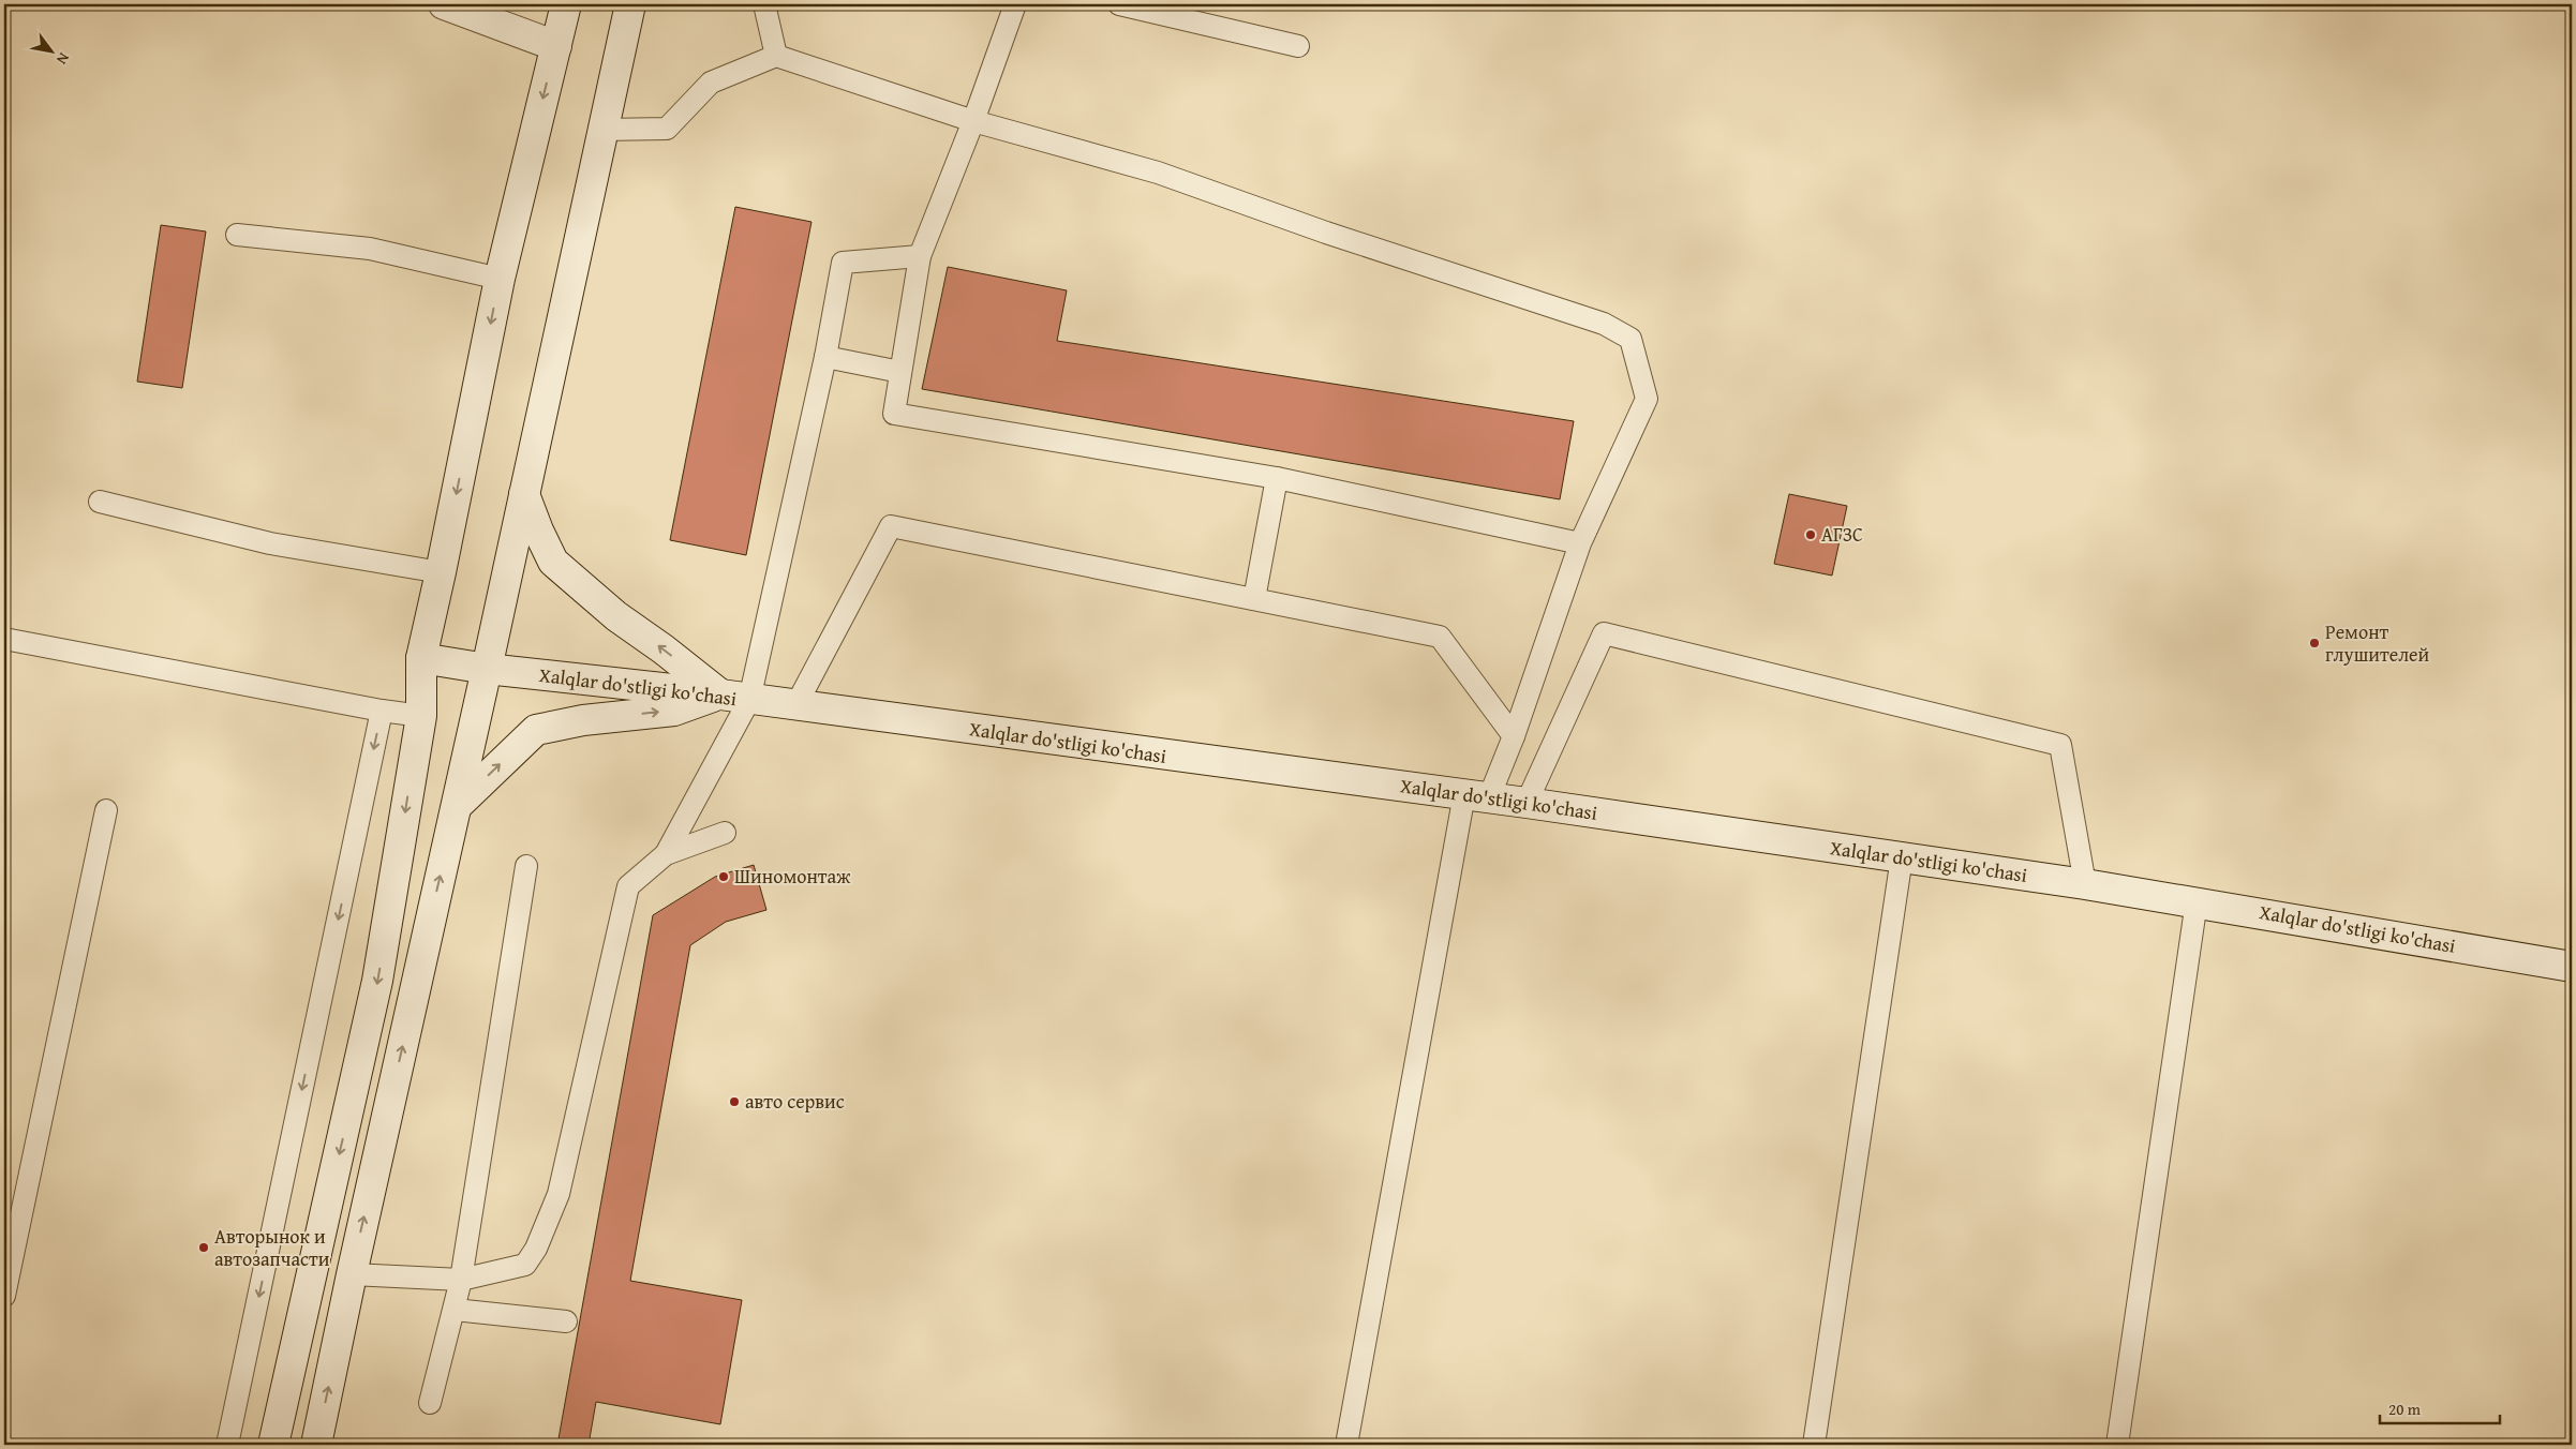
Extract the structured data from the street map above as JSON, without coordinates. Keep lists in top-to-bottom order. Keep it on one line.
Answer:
{"streets":{"main road":["Xalqlar do'stligi ko'chasi"]},"places":["АГЗС","Ремонт глушителей","Шиномонтаж","авто сервис","Авторынок и автозапчасти"],"scale_bar":"20 m","north":"bottom right"}
